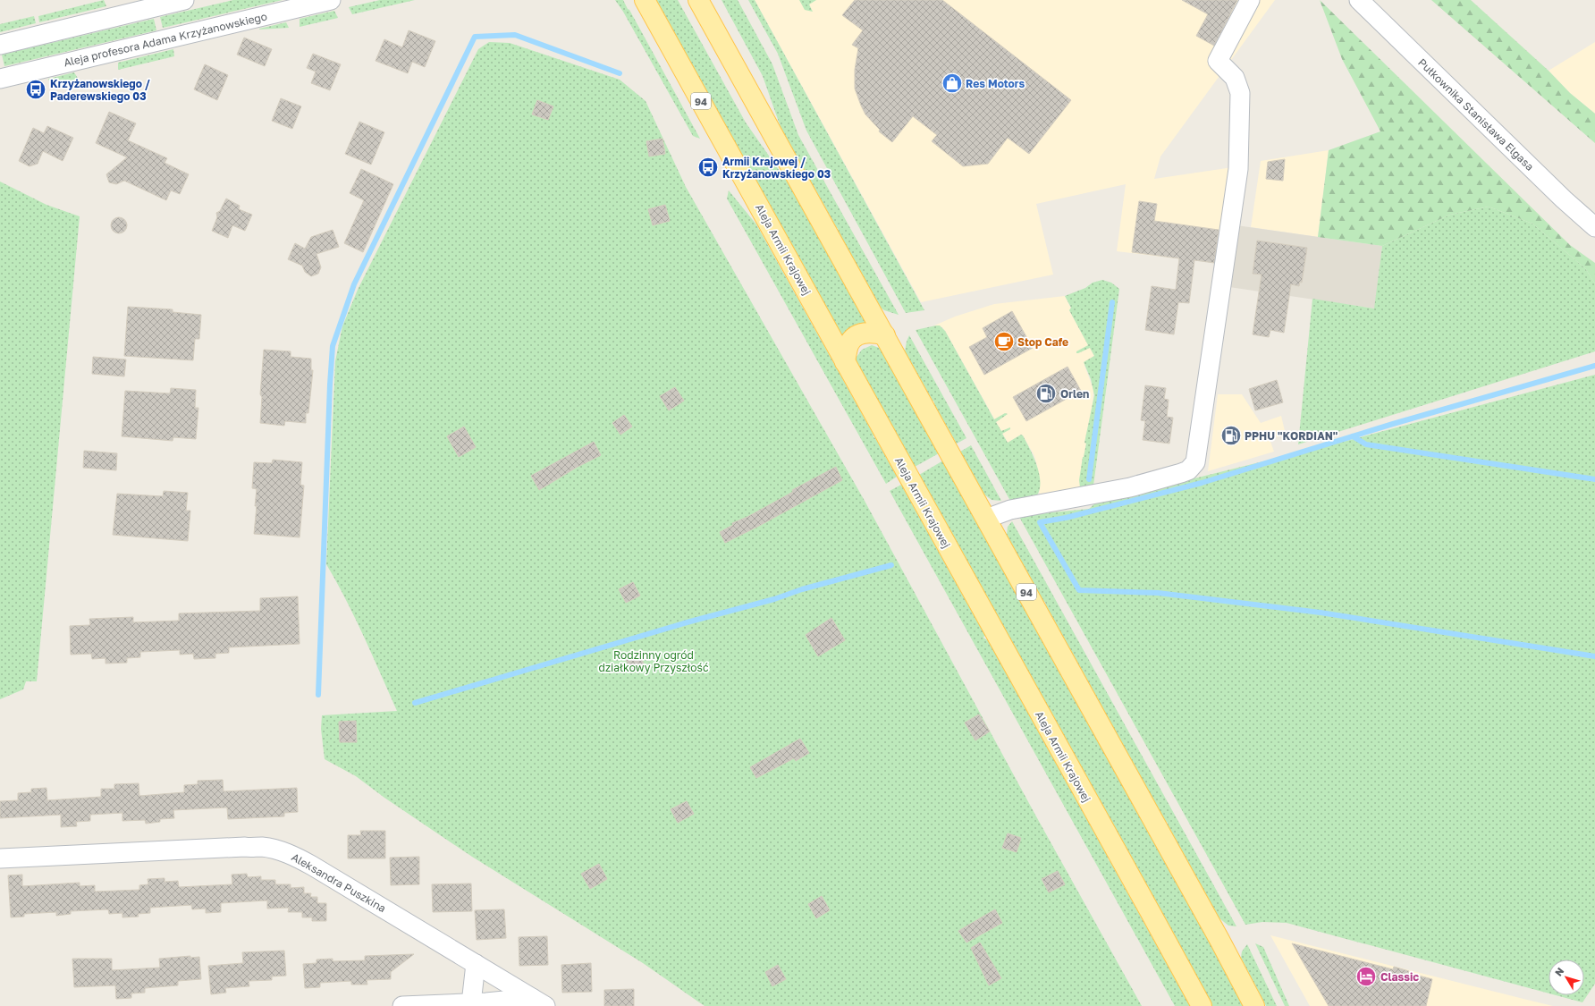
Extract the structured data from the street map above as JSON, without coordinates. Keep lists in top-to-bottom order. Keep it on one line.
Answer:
{"streets":{"main road":["94","Aleja Armii Krajowej"],"street":["Aleja profesora Adama Krzyżanowskiego","Pułkownika Stanisława Elgasa","Aleksandra Puszkina"]},"parks":["Rodzinny ogród działkowy Przyszłość"],"places":{"shop":["Res Motors"],"bus stop":["Krzyżanowskiego / Paderewskiego 03","Armii Krajowej / Krzyżanowskiego 03"],"cafe":["Stop Cafe"],"fuel station":["Orlen","PPHU \"KORDIAN\""],"hotel":["Classic"]},"north":"top left"}
